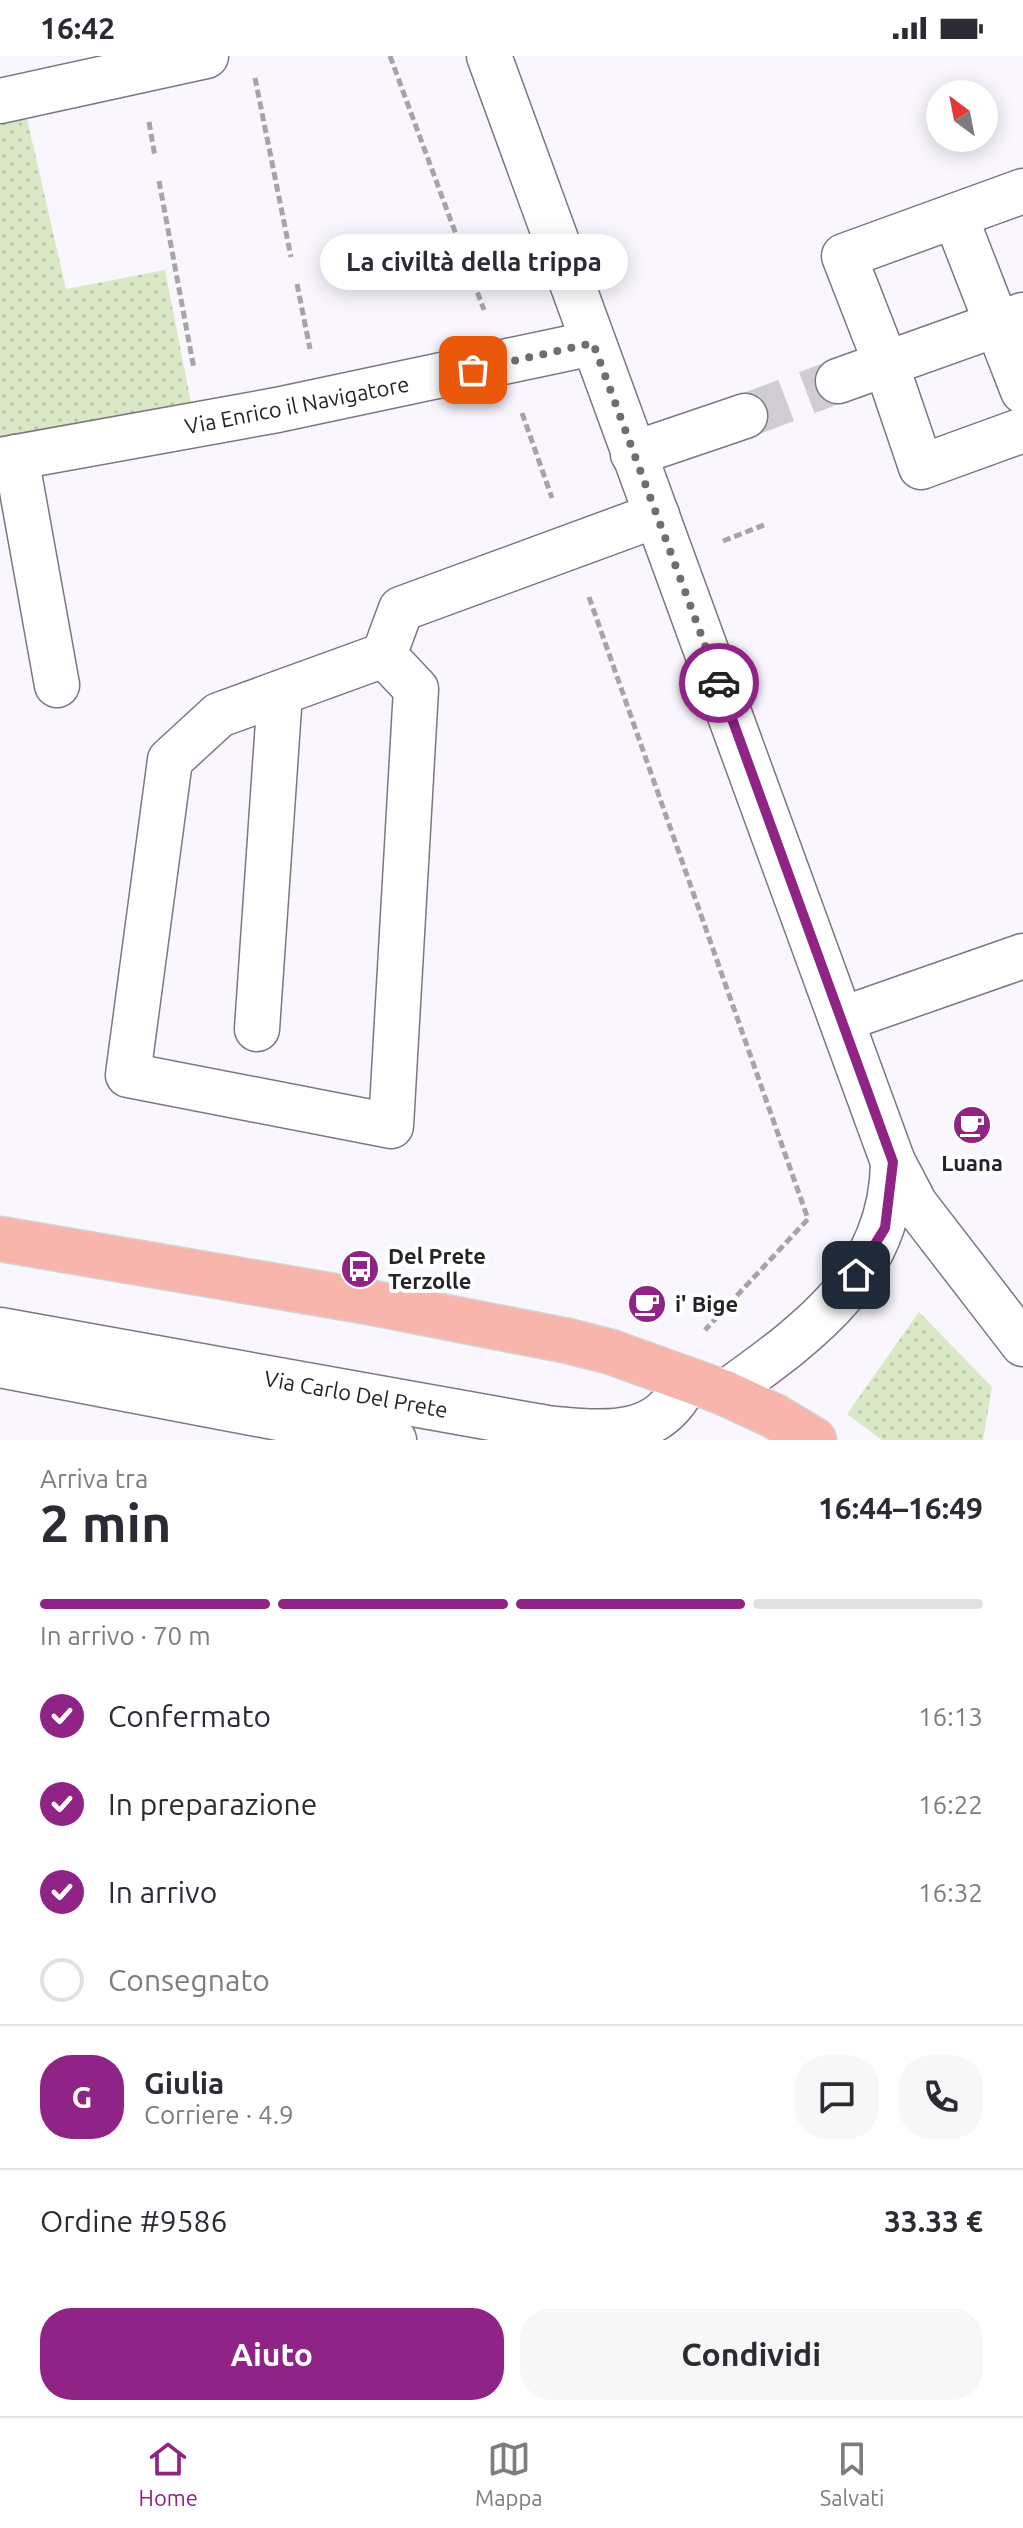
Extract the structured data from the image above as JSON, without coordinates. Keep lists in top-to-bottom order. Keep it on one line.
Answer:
{"streets":{"street":["Via Enrico il Navigatore","Via Carlo Del Prete"]},"places":{"other":["La civiltà della trippa"],"cafe":["Luana","i' Bige"],"bus stop":["Del Prete Terzolle"]},"north":"top left","page":{"status":"16:42","bubble":"La civiltà della trippa","heading":["2 min","Arriva tra","16:44–16:49"],"panel":["Giulia","Corriere · 4.9","Ordine #9586","33.33 €"],"bar":"In arrivo · 70 m","list":[["Confermato","16:13"],["In preparazione","16:22"],["In arrivo","16:32"],"Consegnato"],"round":"G","buttons":["Aiuto","Condividi"],"tabs":["Home","Mappa","Salvati"]}}
